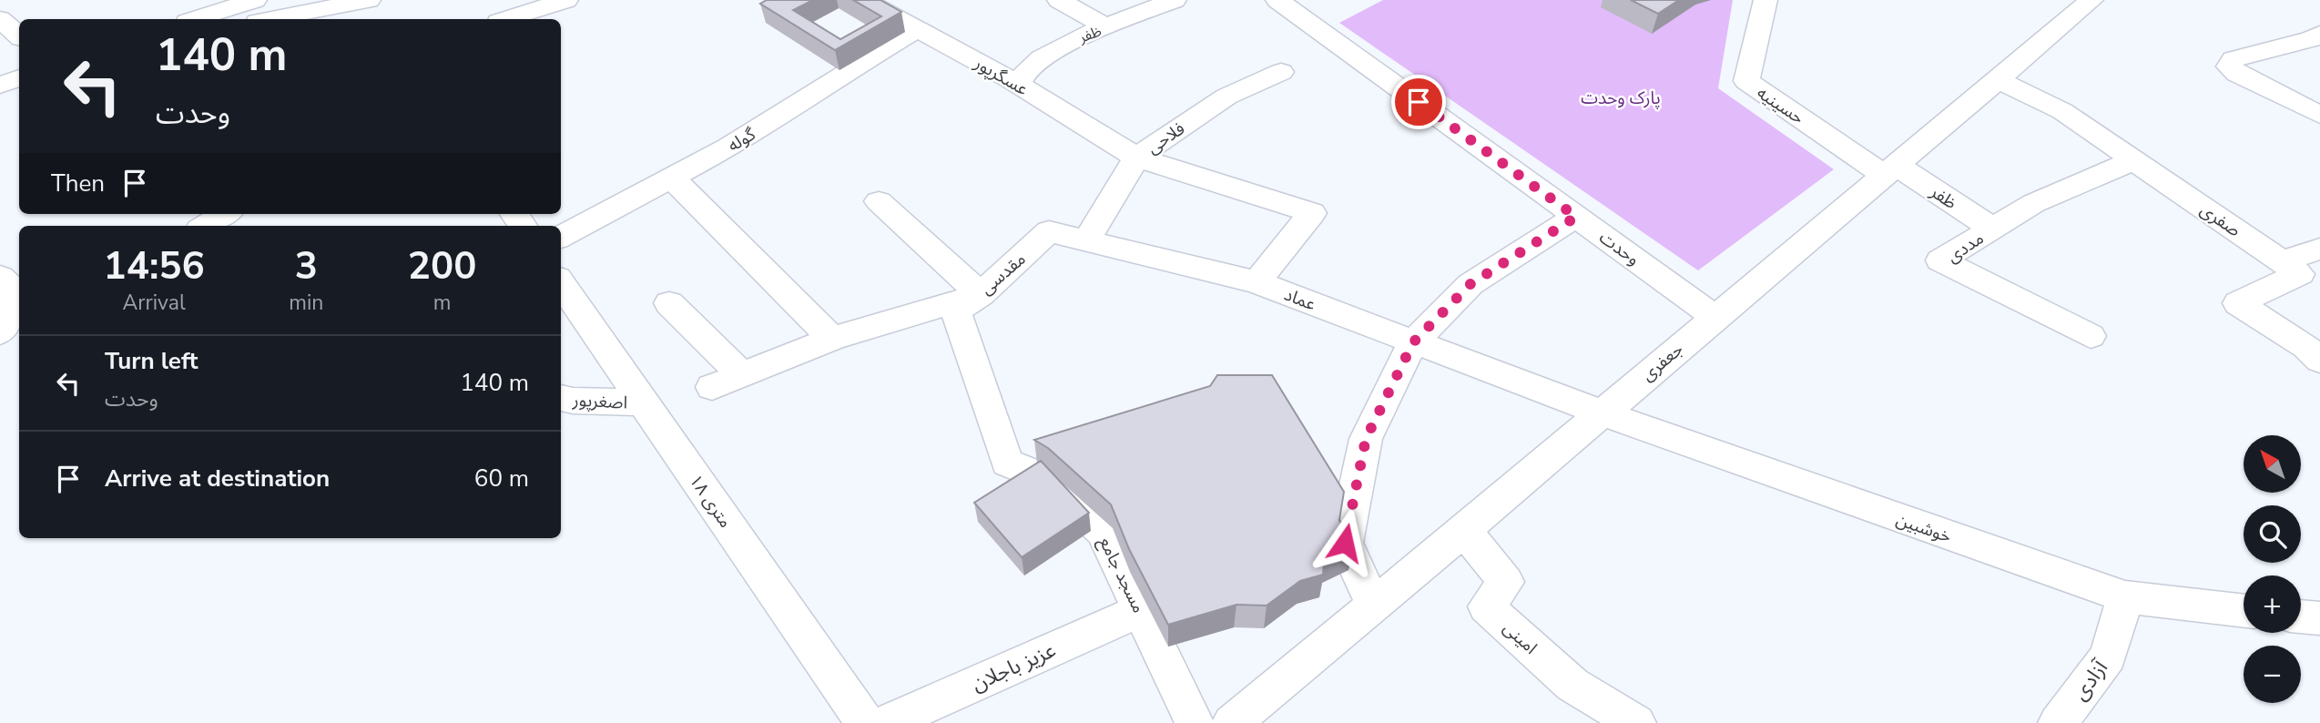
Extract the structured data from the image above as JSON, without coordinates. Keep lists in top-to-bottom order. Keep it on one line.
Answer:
{"streets":{"street":["ظفر","عسگرپور","حسینیه","فلاحی","گوله","صفری","مددی","وحدت","مقدسی","عماد","جعفری","اصغرپور","۱۸ متری","خوشبین","مسجد جامع","امینی","عزیز باجلان","آزادی"]},"crossings":[["ظفر","عسگرپور"],["ظفر","حسینیه"],["ظفر","مددی"],["ظفر","جعفری"],["عسگرپور","فلاحی"],["عسگرپور","گوله"],["عسگرپور","عماد"],["حسینیه","جعفری"],["فلاحی","مقدسی"],["فلاحی","عماد"],["صفری","مددی"],["صفری","جعفری"],["وحدت","جعفری"],["مقدسی","عماد"],["مقدسی","مسجد جامع"],["عماد","جعفری"],["عماد","خوشبین"],["جعفری","خوشبین"],["جعفری","امینی"],["اصغرپور","۱۸ متری"],["خوشبین","آزادی"],["مسجد جامع","عزیز باجلان"]],"parks":["پارک وحدت"],"north":"top left","page":{"turn":["140 m","وحدت"],"then":"Then","eta":["14:56","Arrival","3","min","200","m"],"list":[{"name":"Turn left","note":"وحدت","value":"140 m"},{"name":"Arrive at destination","value":"60 m"}],"map_buttons":["+","−"]}}
